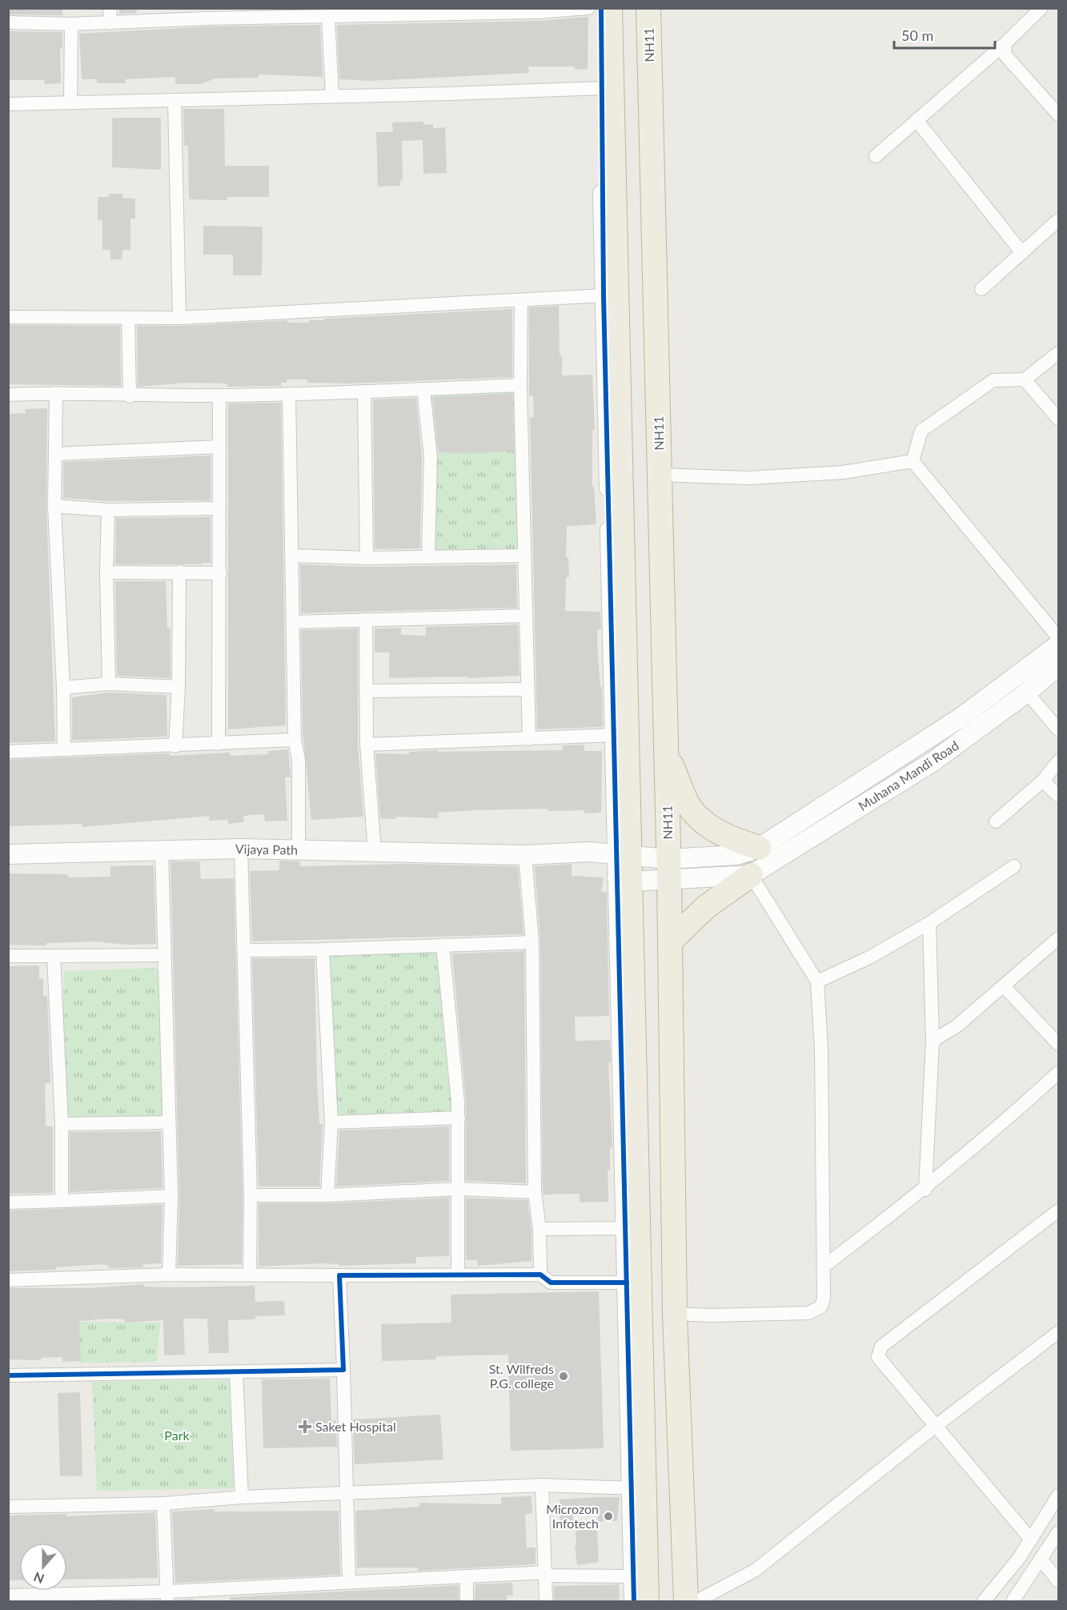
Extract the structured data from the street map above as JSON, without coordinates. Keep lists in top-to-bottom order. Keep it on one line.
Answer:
{"streets":{"highway":["NH11"],"street":["Muhana Mandi Road","Vijaya Path"]},"crossings":[["NH11","Vijaya Path"]],"parks":["Park"],"places":{"other":["St. Wilfreds P.G. college","Microzon Infotech"],"health":["Saket Hospital"]},"scale_bar":"50 m","north":"bottom"}
